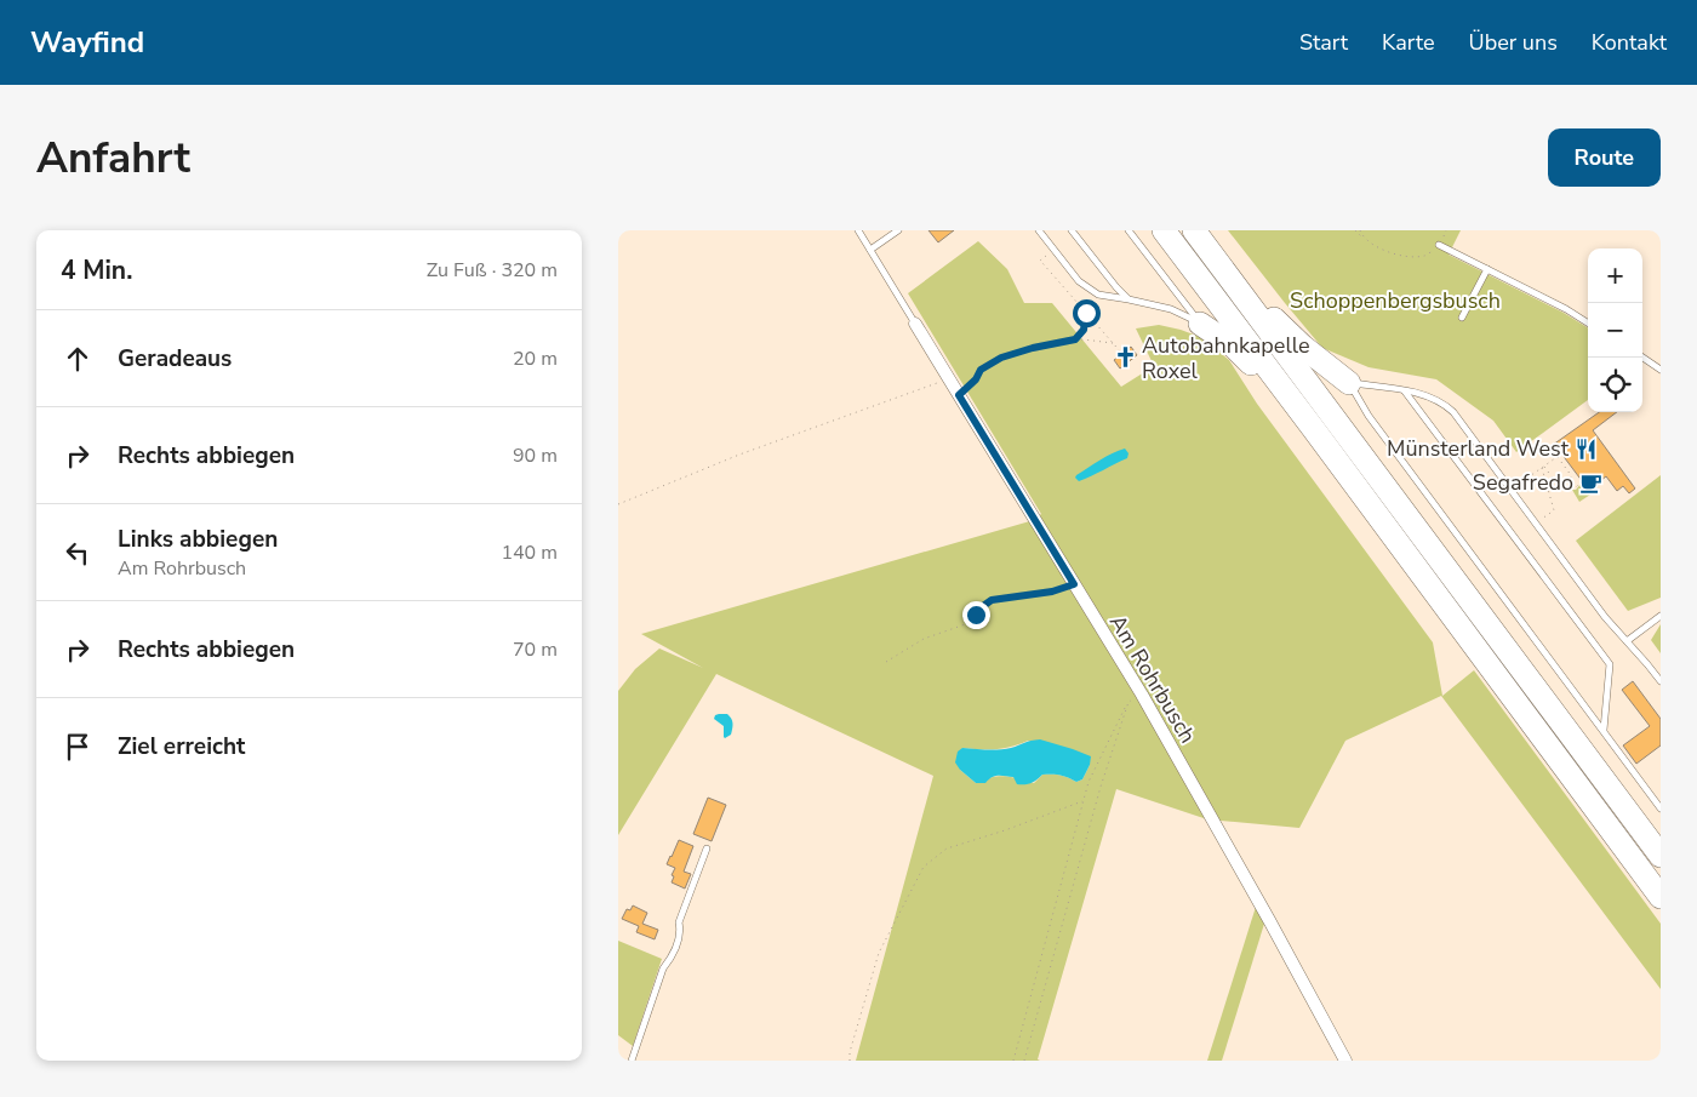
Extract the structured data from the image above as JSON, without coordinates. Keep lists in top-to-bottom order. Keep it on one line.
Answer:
{"streets":{"street":["Am Rohrbusch"]},"parks":["Schoppenbergsbusch"],"places":{"church":["Autobahnkapelle Roxel"],"restaurant":["Münsterland West"],"cafe":["Segafredo"]},"page":{"header":"Wayfind","nav":["Start","Karte","Über uns","Kontakt"],"buttons":"Route","title":"Anfahrt","heading":["4 Min.","Zu Fuß · 320 m"],"map_buttons":["+","−"],"list":[["Geradeaus","20 m"],["Rechts abbiegen","90 m"],["Links abbiegen","Am Rohrbusch","140 m"],["Rechts abbiegen","70 m"],"Ziel erreicht"]}}
